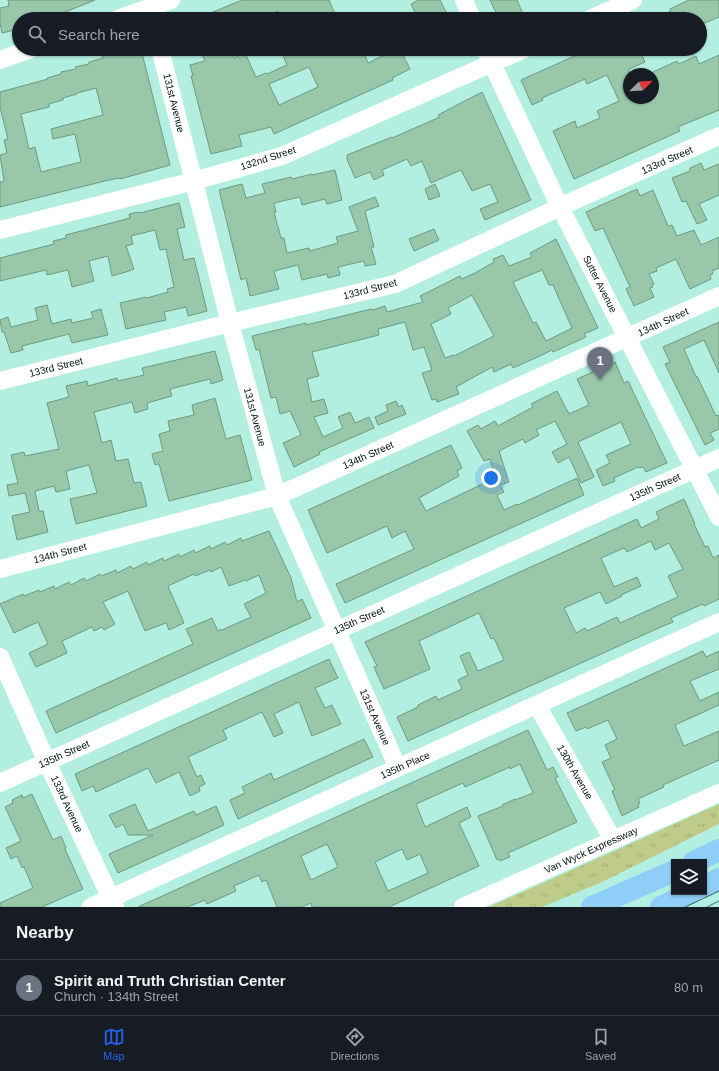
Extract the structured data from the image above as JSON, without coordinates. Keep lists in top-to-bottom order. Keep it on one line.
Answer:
{"streets":{"street":["131st Avenue","132nd Street","133rd Street","Sutter Avenue","134th Street","135th Street","135th Place","130th Avenue","133rd Avenue","Van Wyck Expressway"]},"crossings":[["131st Avenue","132nd Street"],["131st Avenue","133rd Street"],["131st Avenue","134th Street"],["131st Avenue","135th Street"],["131st Avenue","135th Place"],["132nd Street","Sutter Avenue"],["133rd Street","Sutter Avenue"],["Sutter Avenue","134th Street"],["Sutter Avenue","135th Street"],["135th Street","133rd Avenue"],["135th Place","130th Avenue"],["135th Place","133rd Avenue"],["130th Avenue","Van Wyck Expressway"]],"north":"top right","page":{"search":"Search here","pins":"1","heading":"Nearby","list":[{"mark":"1","name":"Spirit and Truth Christian Center","note":"Church · 134th Street","value":"80 m"}],"nav":["Map","Directions","Saved"]}}
